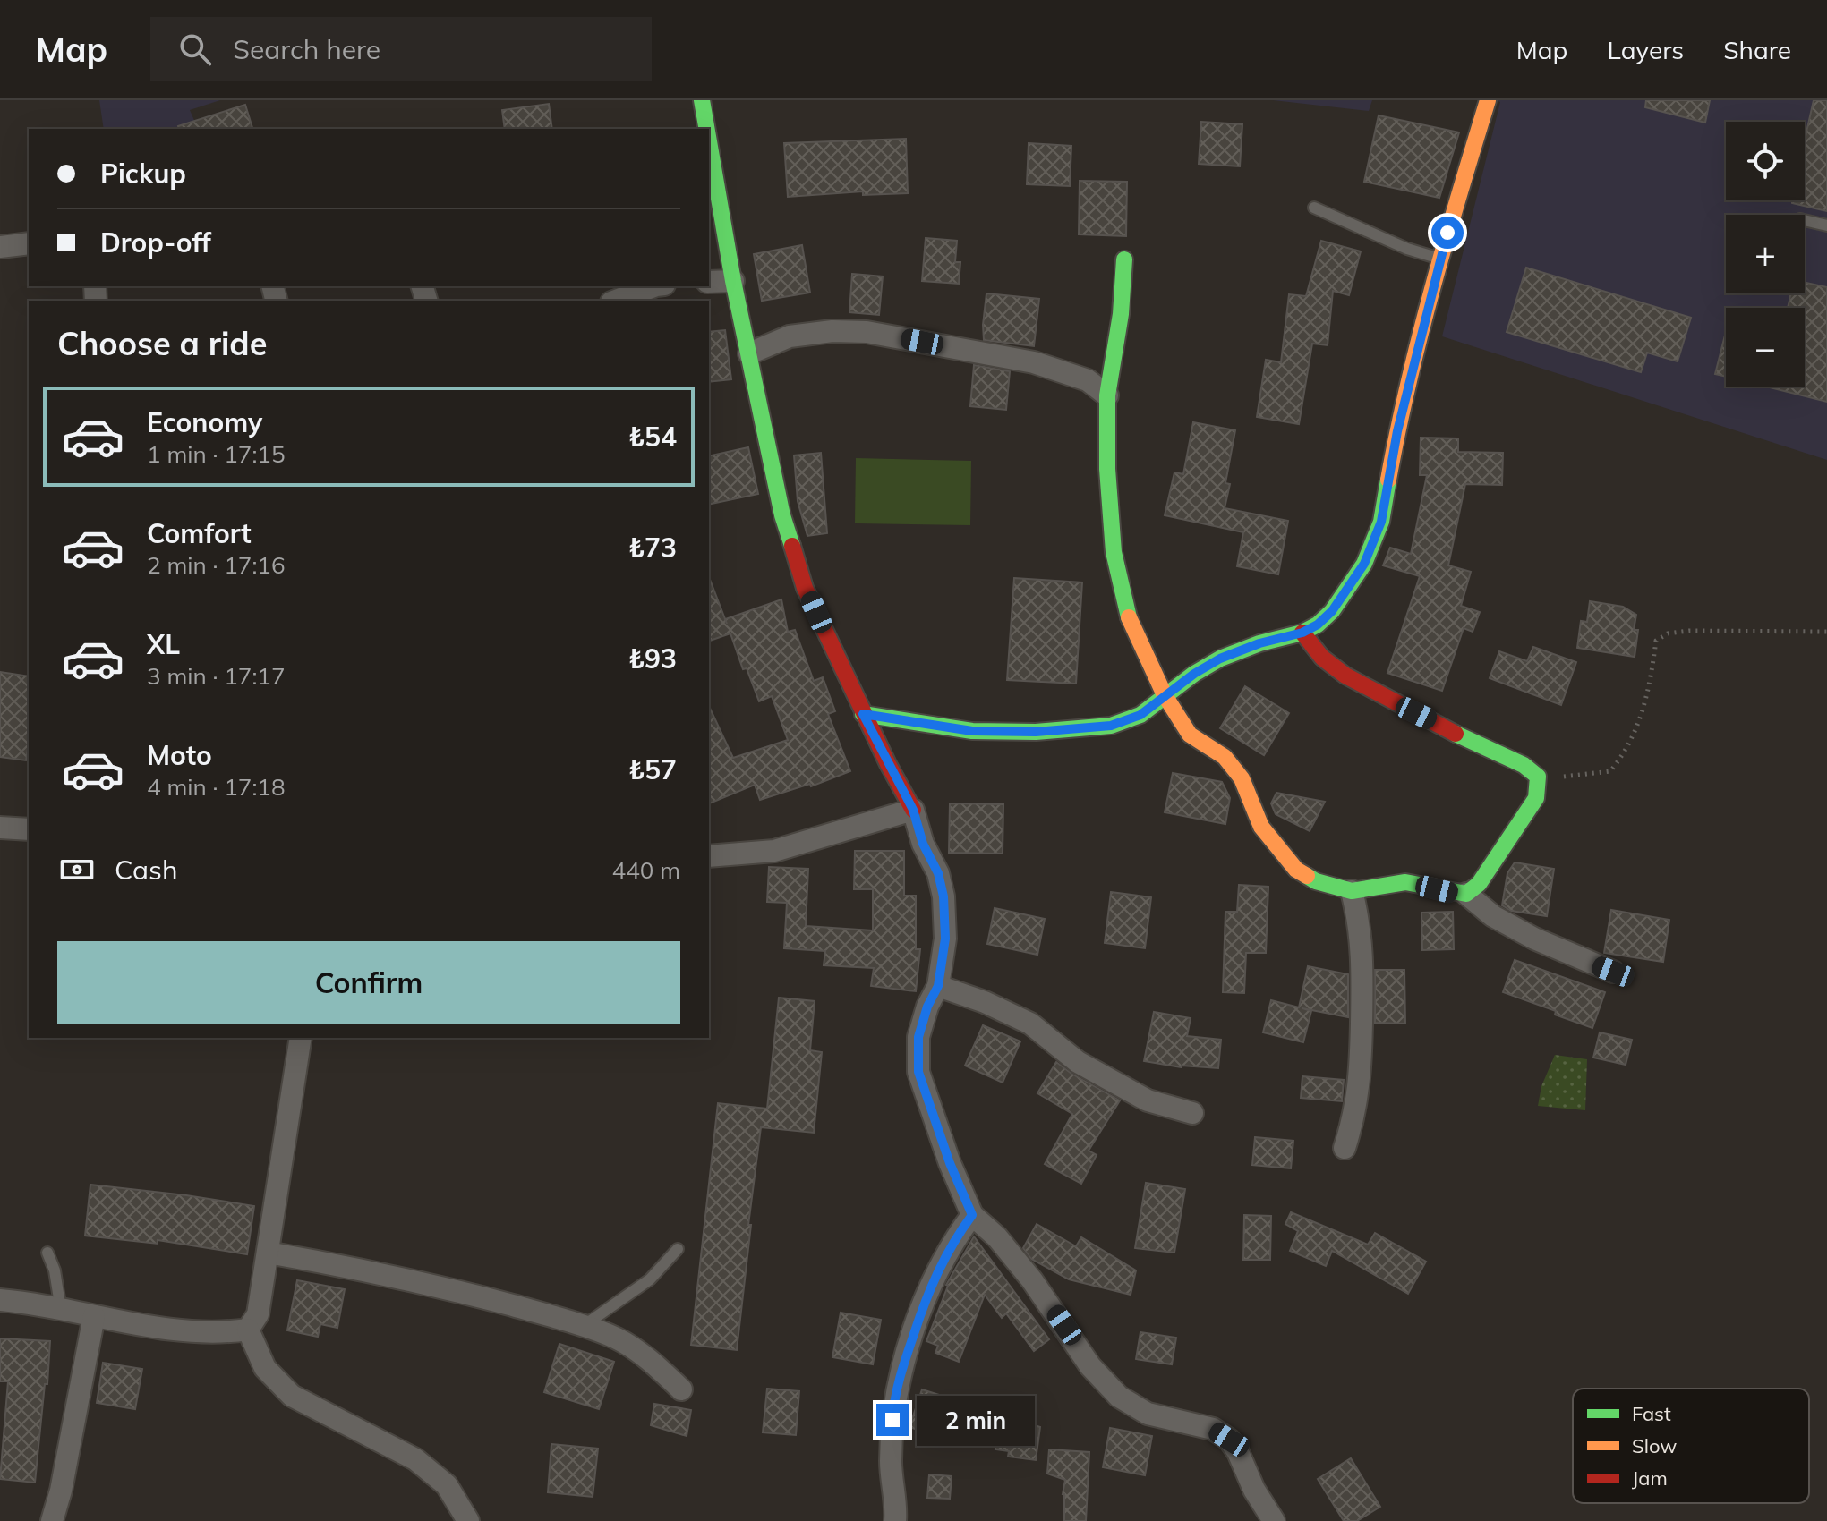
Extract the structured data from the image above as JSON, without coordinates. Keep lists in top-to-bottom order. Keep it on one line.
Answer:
{"legend":["Fast","Slow","Jam"],"page":{"header":"Map","search":"Search here","nav":["Map","Layers","Share"],"map_buttons":["+","−"],"banner":["Pickup","Drop-off"],"heading":"Choose a ride","list":[{"name":"Economy","note":"1 min · 17:15","value":"₺54"},{"name":"Comfort","note":"2 min · 17:16","value":"₺73"},{"name":"XL","note":"3 min · 17:17","value":"₺93"},{"name":"Moto","note":"4 min · 17:18","value":"₺57"}],"pay":["Cash","440 m"],"buttons":"Confirm","bubble":"2 min"}}
